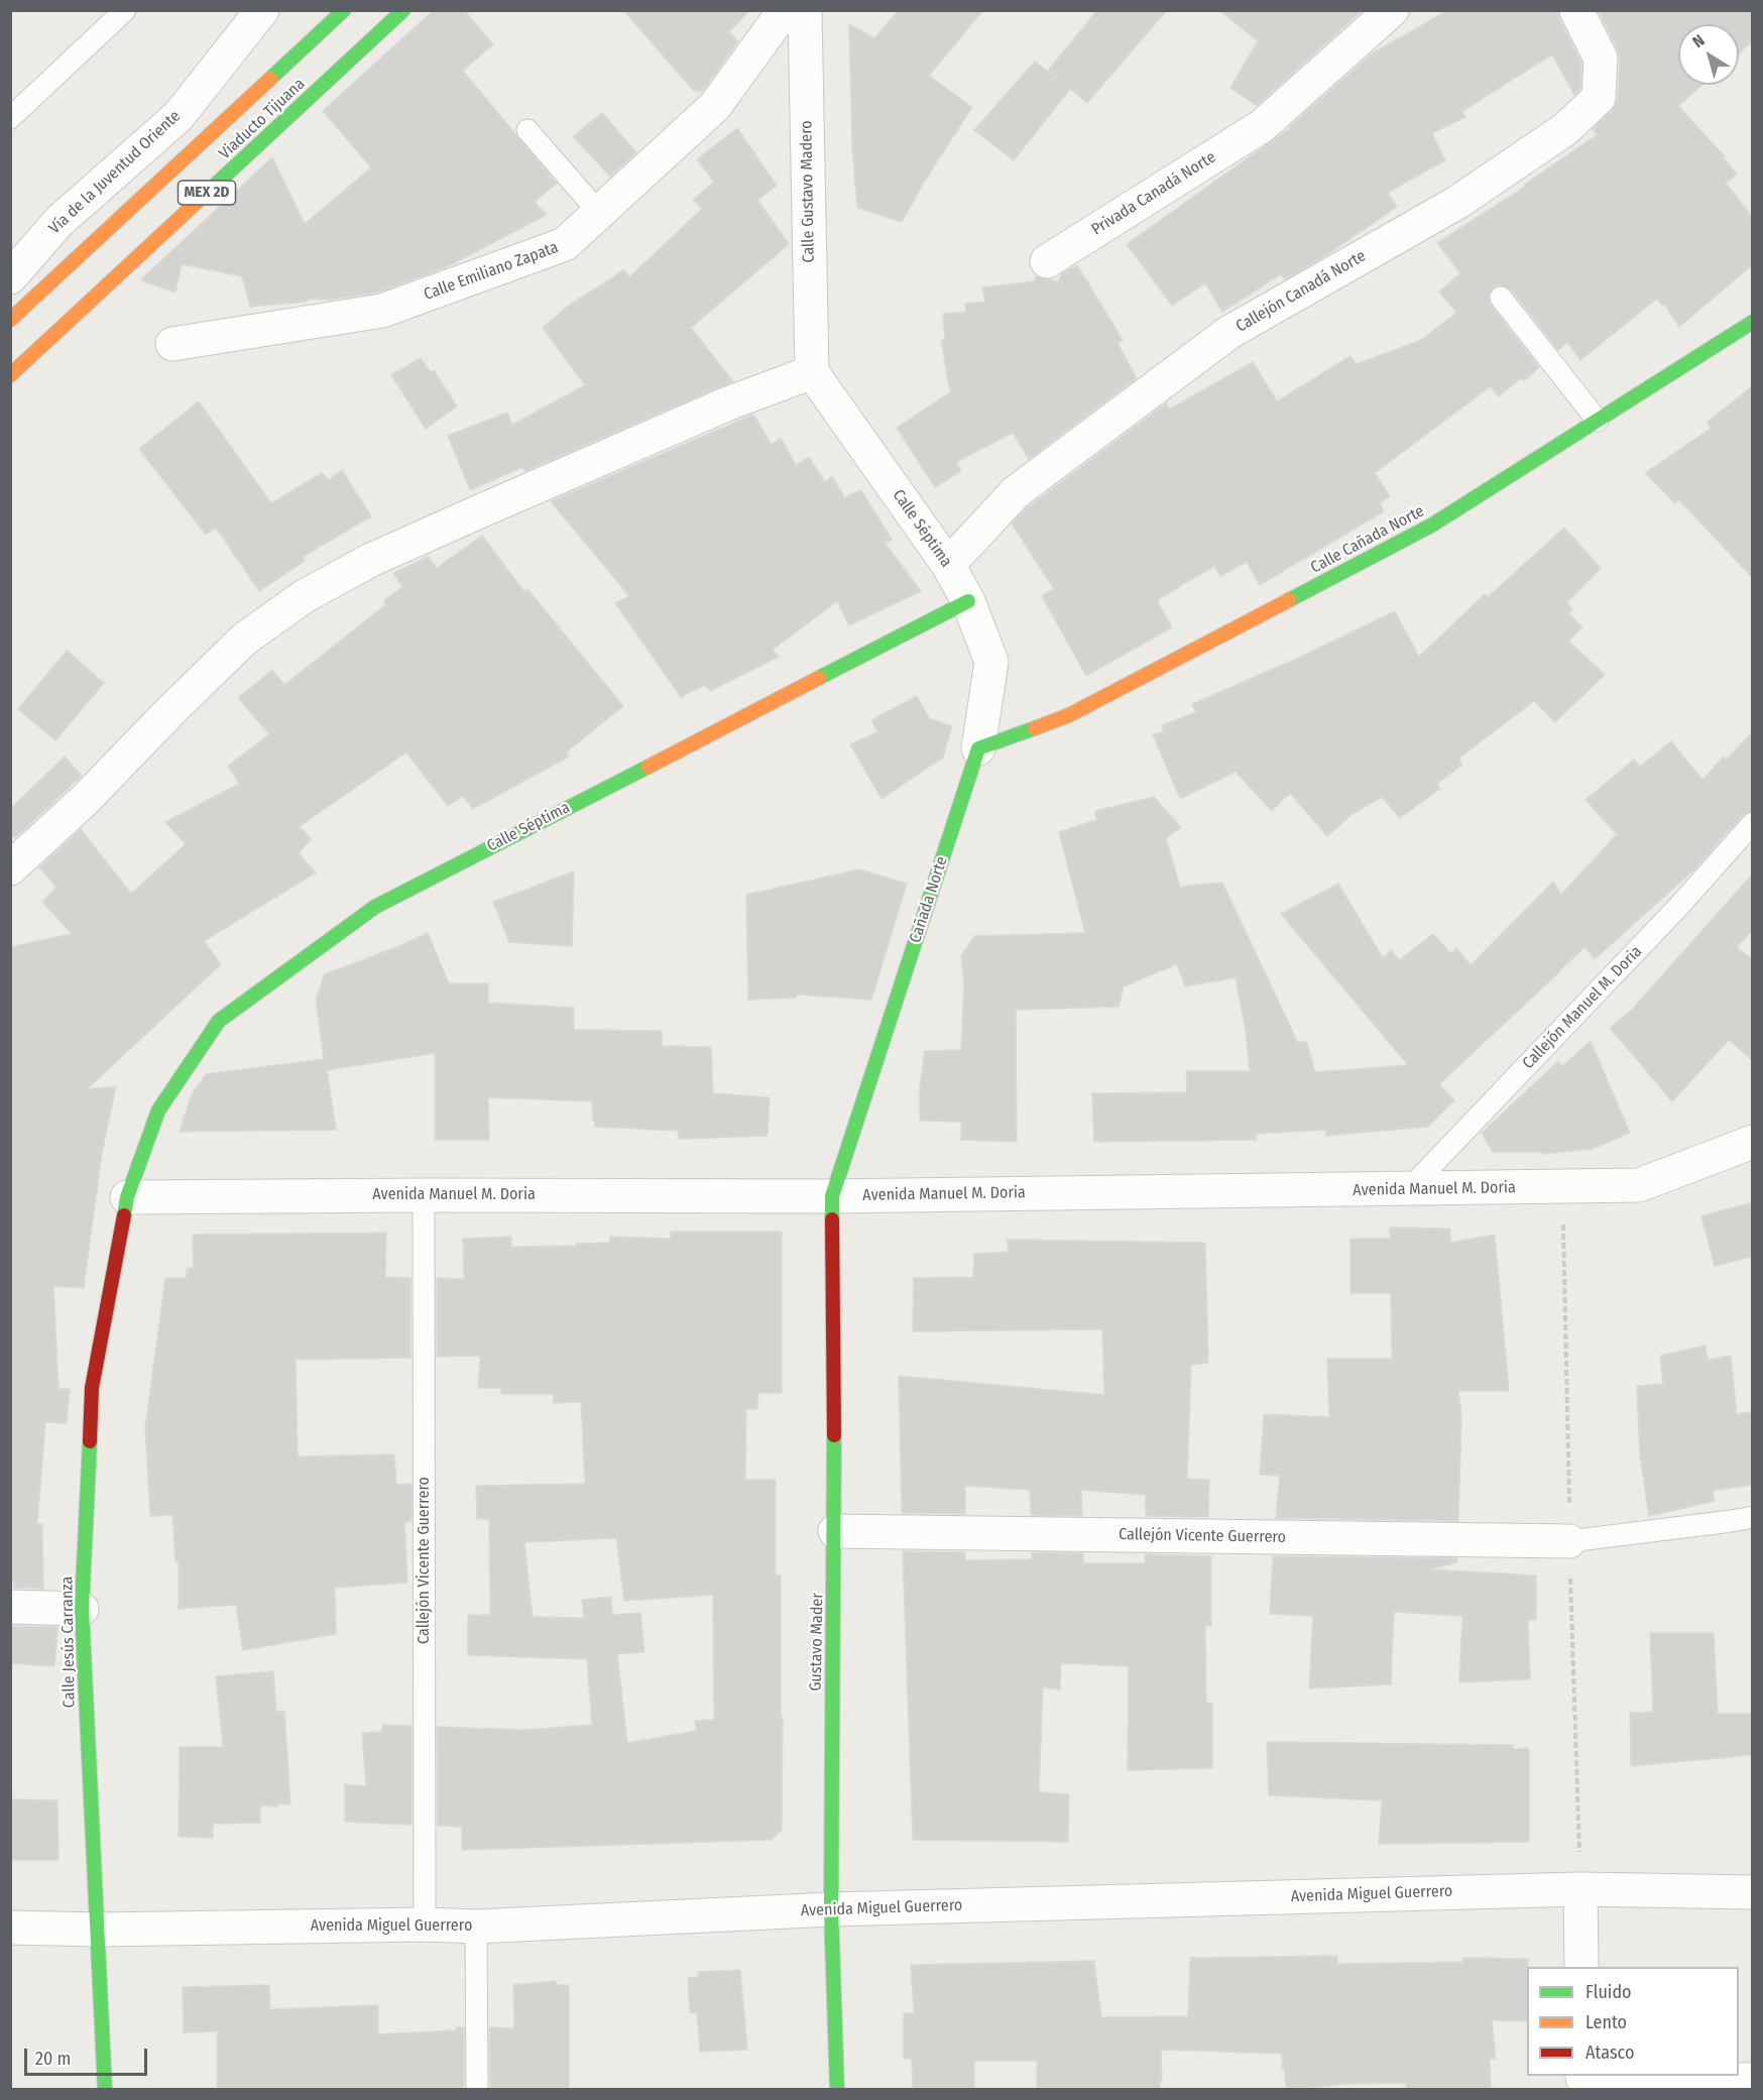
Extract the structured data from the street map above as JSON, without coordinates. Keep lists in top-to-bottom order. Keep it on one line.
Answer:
{"streets":{"main road":["Viaducto Tijuana","MEX 2D","Calle Séptima","Calle Cañada Norte","Cañada Norte","Calle Jesús Carranza","Gustavo Mader"],"street":["Vía de la Juventud Oriente","Calle Gustavo Madero","Privada Canadá Norte","Calle Emiliano Zapata","Callejón Canadá Norte","Avenida Manuel M. Doria","Callejón Vicente Guerrero","Avenida Miguel Guerrero"],"lane":["Callejón Manuel M. Doria"]},"crossings":[["Calle Gustavo Madero","Calle Séptima"],["Callejón Canadá Norte","Calle Séptima"],["Calle Séptima","Cañada Norte"],["Calle Séptima","Avenida Manuel M. Doria"],["Calle Séptima","Calle Jesús Carranza"],["Calle Cañada Norte","Cañada Norte"],["Cañada Norte","Avenida Manuel M. Doria"],["Cañada Norte","Gustavo Mader"],["Callejón Manuel M. Doria","Avenida Manuel M. Doria"],["Avenida Manuel M. Doria","Callejón Vicente Guerrero"],["Avenida Manuel M. Doria","Calle Jesús Carranza"],["Avenida Manuel M. Doria","Gustavo Mader"],["Callejón Vicente Guerrero","Gustavo Mader"],["Callejón Vicente Guerrero","Avenida Miguel Guerrero"],["Calle Jesús Carranza","Avenida Miguel Guerrero"],["Gustavo Mader","Avenida Miguel Guerrero"]],"legend":["Fluido","Lento","Atasco"],"scale_bar":"20 m","north":"top left"}
